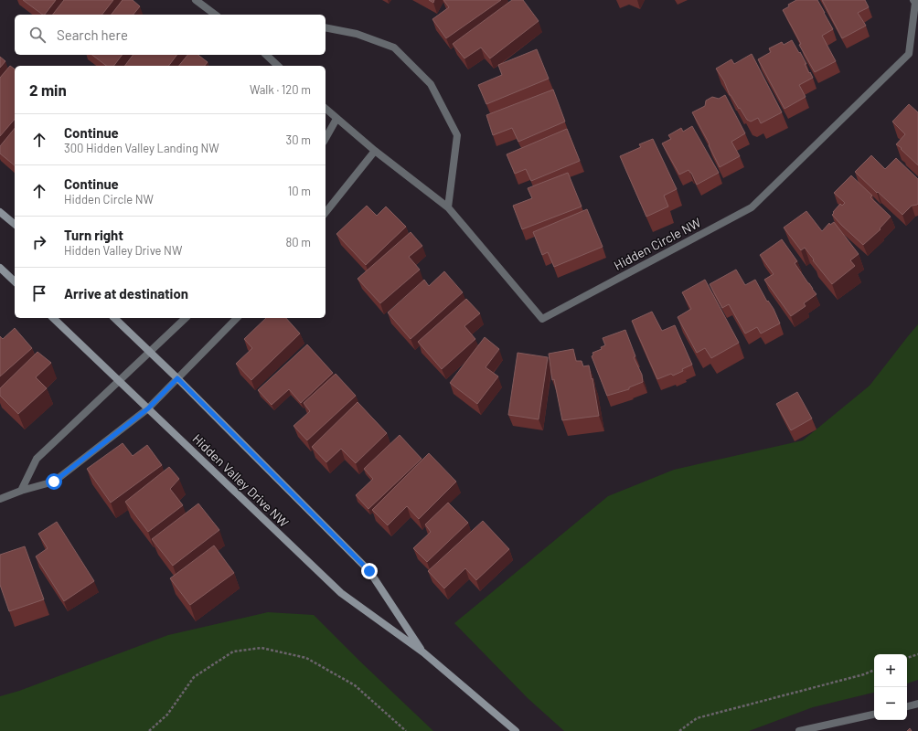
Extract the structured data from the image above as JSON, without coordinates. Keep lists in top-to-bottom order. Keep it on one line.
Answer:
{"streets":{"street":["Hidden Circle NW","Hidden Valley Drive NW"]},"page":{"search":"Search here","heading":["2 min","Walk · 120 m"],"list":[["Continue","300 Hidden Valley Landing NW","30 m"],["Continue","Hidden Circle NW","10 m"],["Turn right","Hidden Valley Drive NW","80 m"],"Arrive at destination"],"map_buttons":["+","−"]}}
